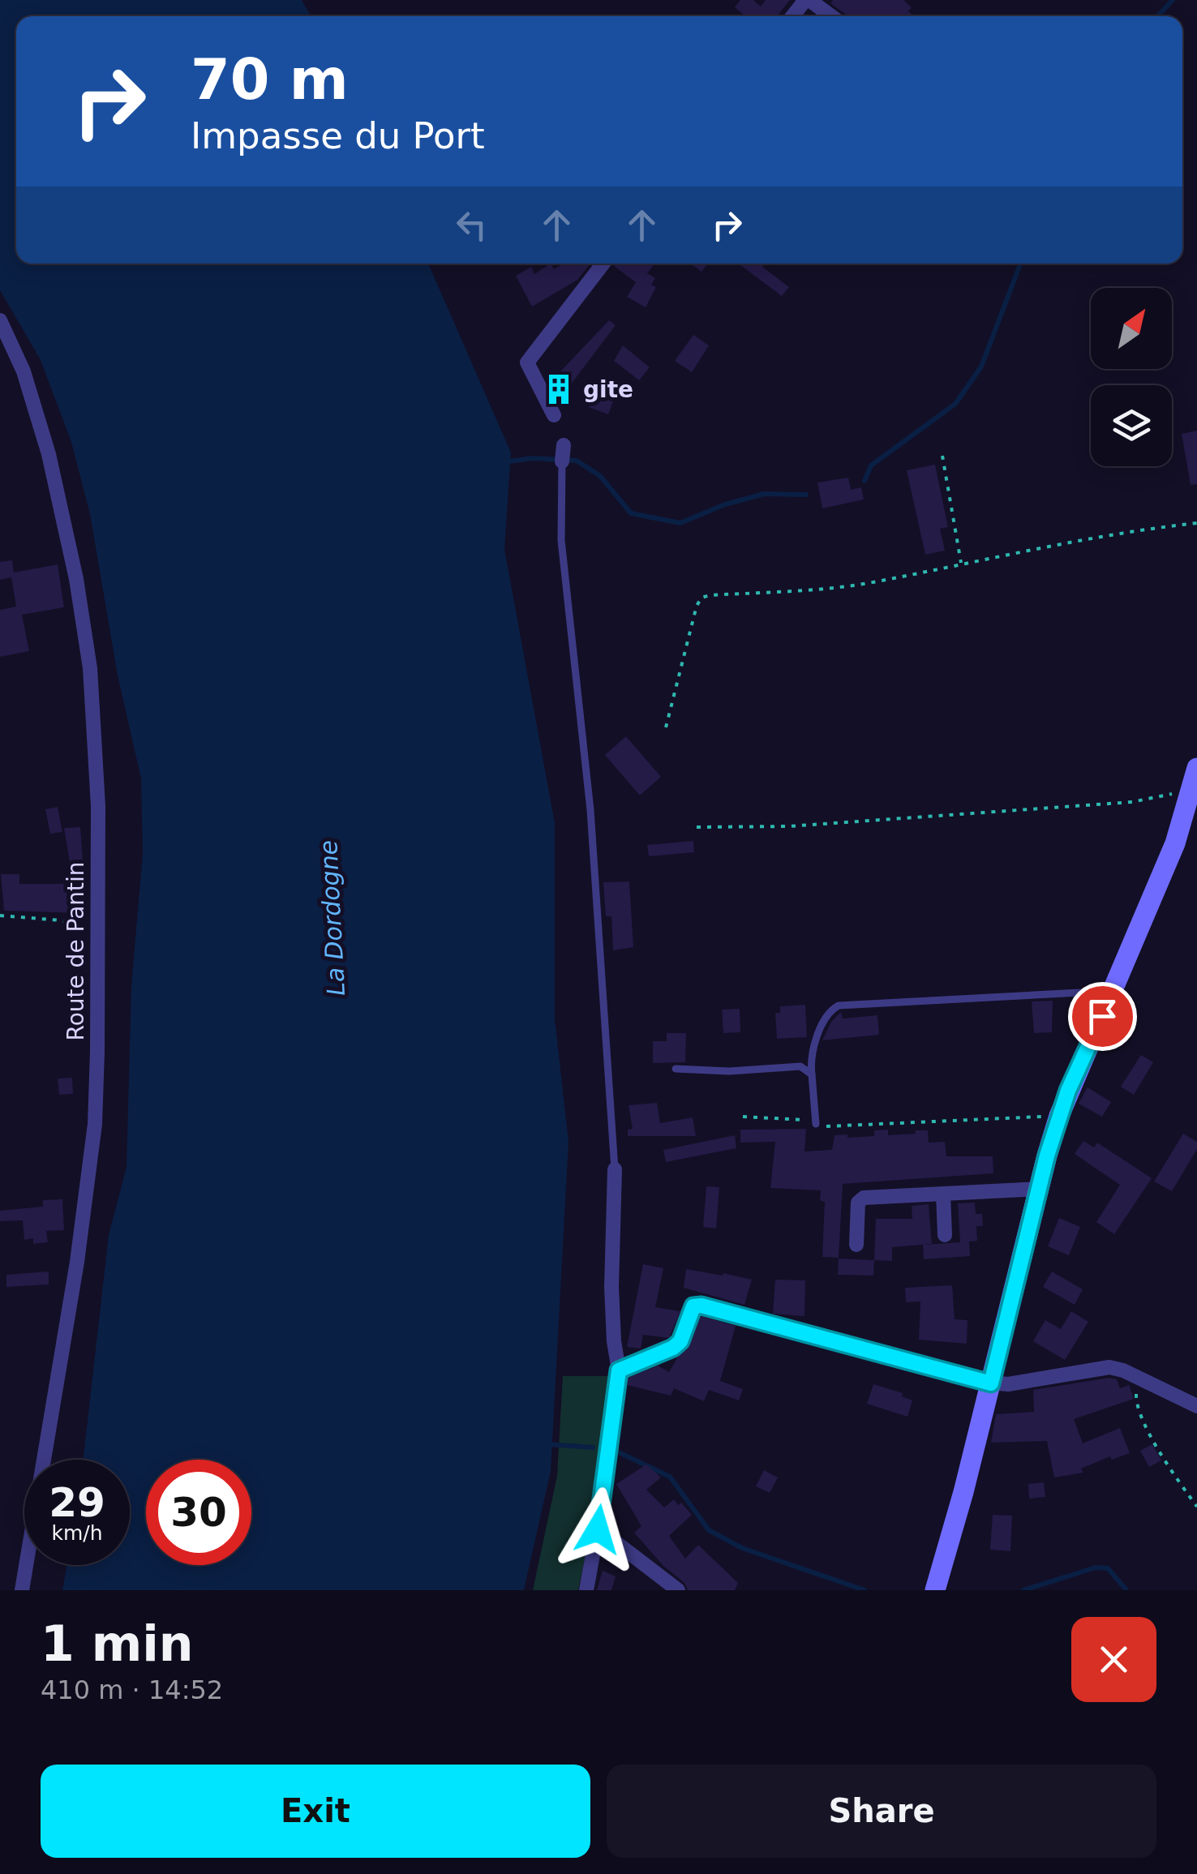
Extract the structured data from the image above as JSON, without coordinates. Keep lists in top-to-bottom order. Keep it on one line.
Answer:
{"streets":{"street":["Route de Pantin"]},"water":["La Dordogne"],"places":{"building":["gite"]},"north":"top right","page":{"turn":["70 m","Impasse du Port"],"speed":"29 km/h","limit":"30","heading":["1 min","410 m · 14:52"],"buttons":["Exit","Share"]}}
